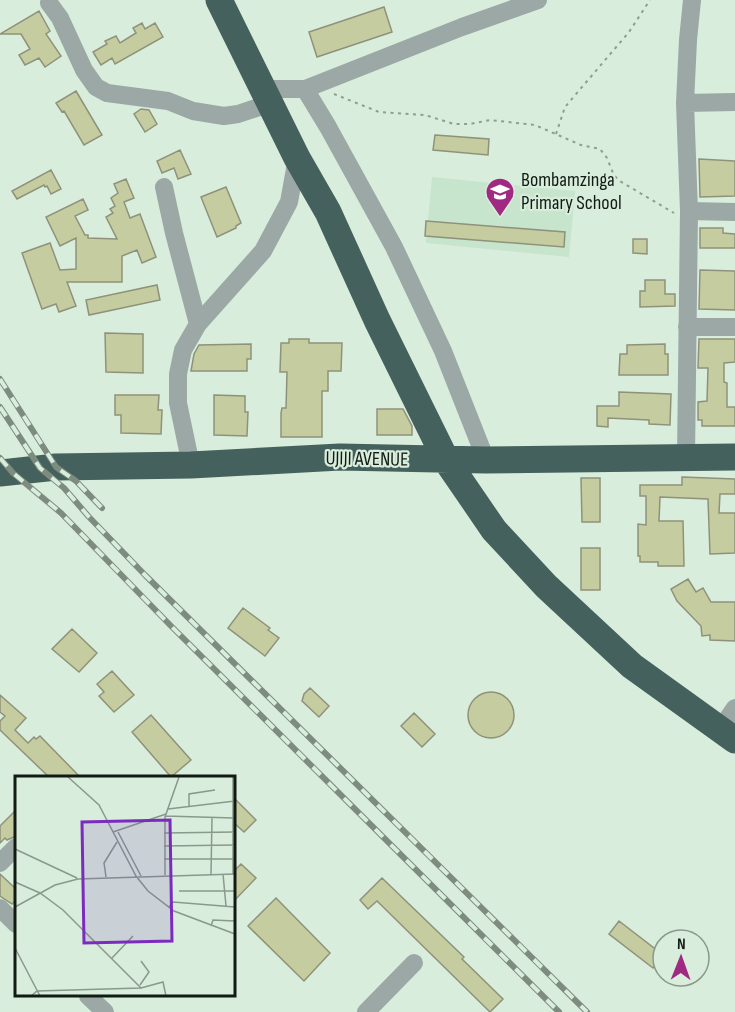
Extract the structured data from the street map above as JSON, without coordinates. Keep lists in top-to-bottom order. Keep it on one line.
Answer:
{"streets":{"highway":["UJIJI AVENUE"]},"places":{"school or university":["Bombamzinga Primary School"]},"north":"top"}
